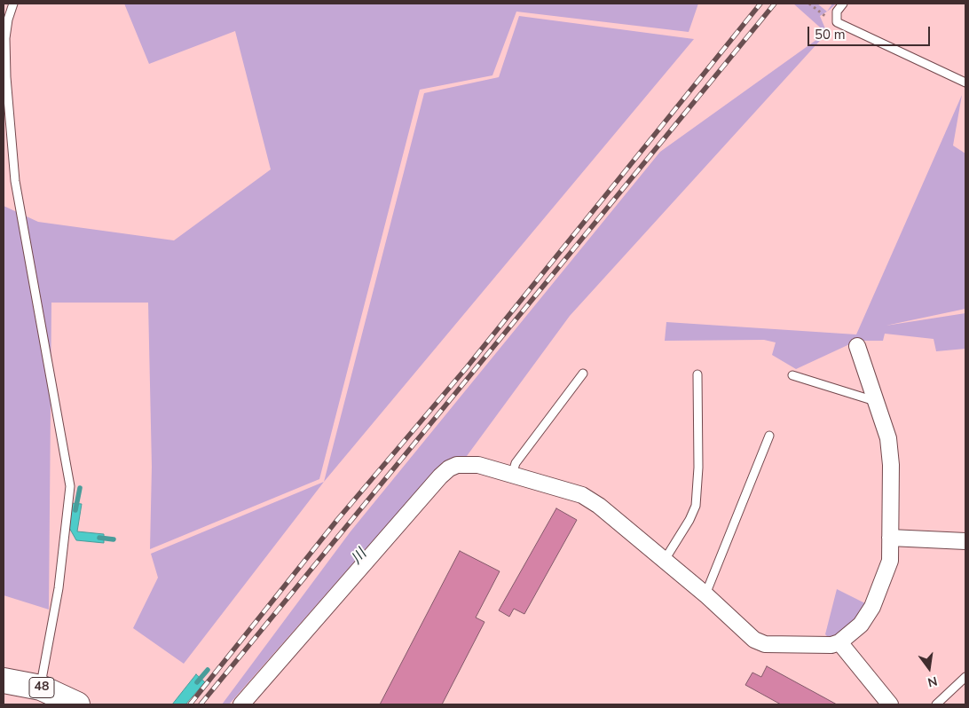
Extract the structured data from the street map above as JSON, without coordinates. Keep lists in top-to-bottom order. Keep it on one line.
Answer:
{"streets":{"main road":["48"]},"water":["川"],"scale_bar":"50 m","north":"bottom"}
